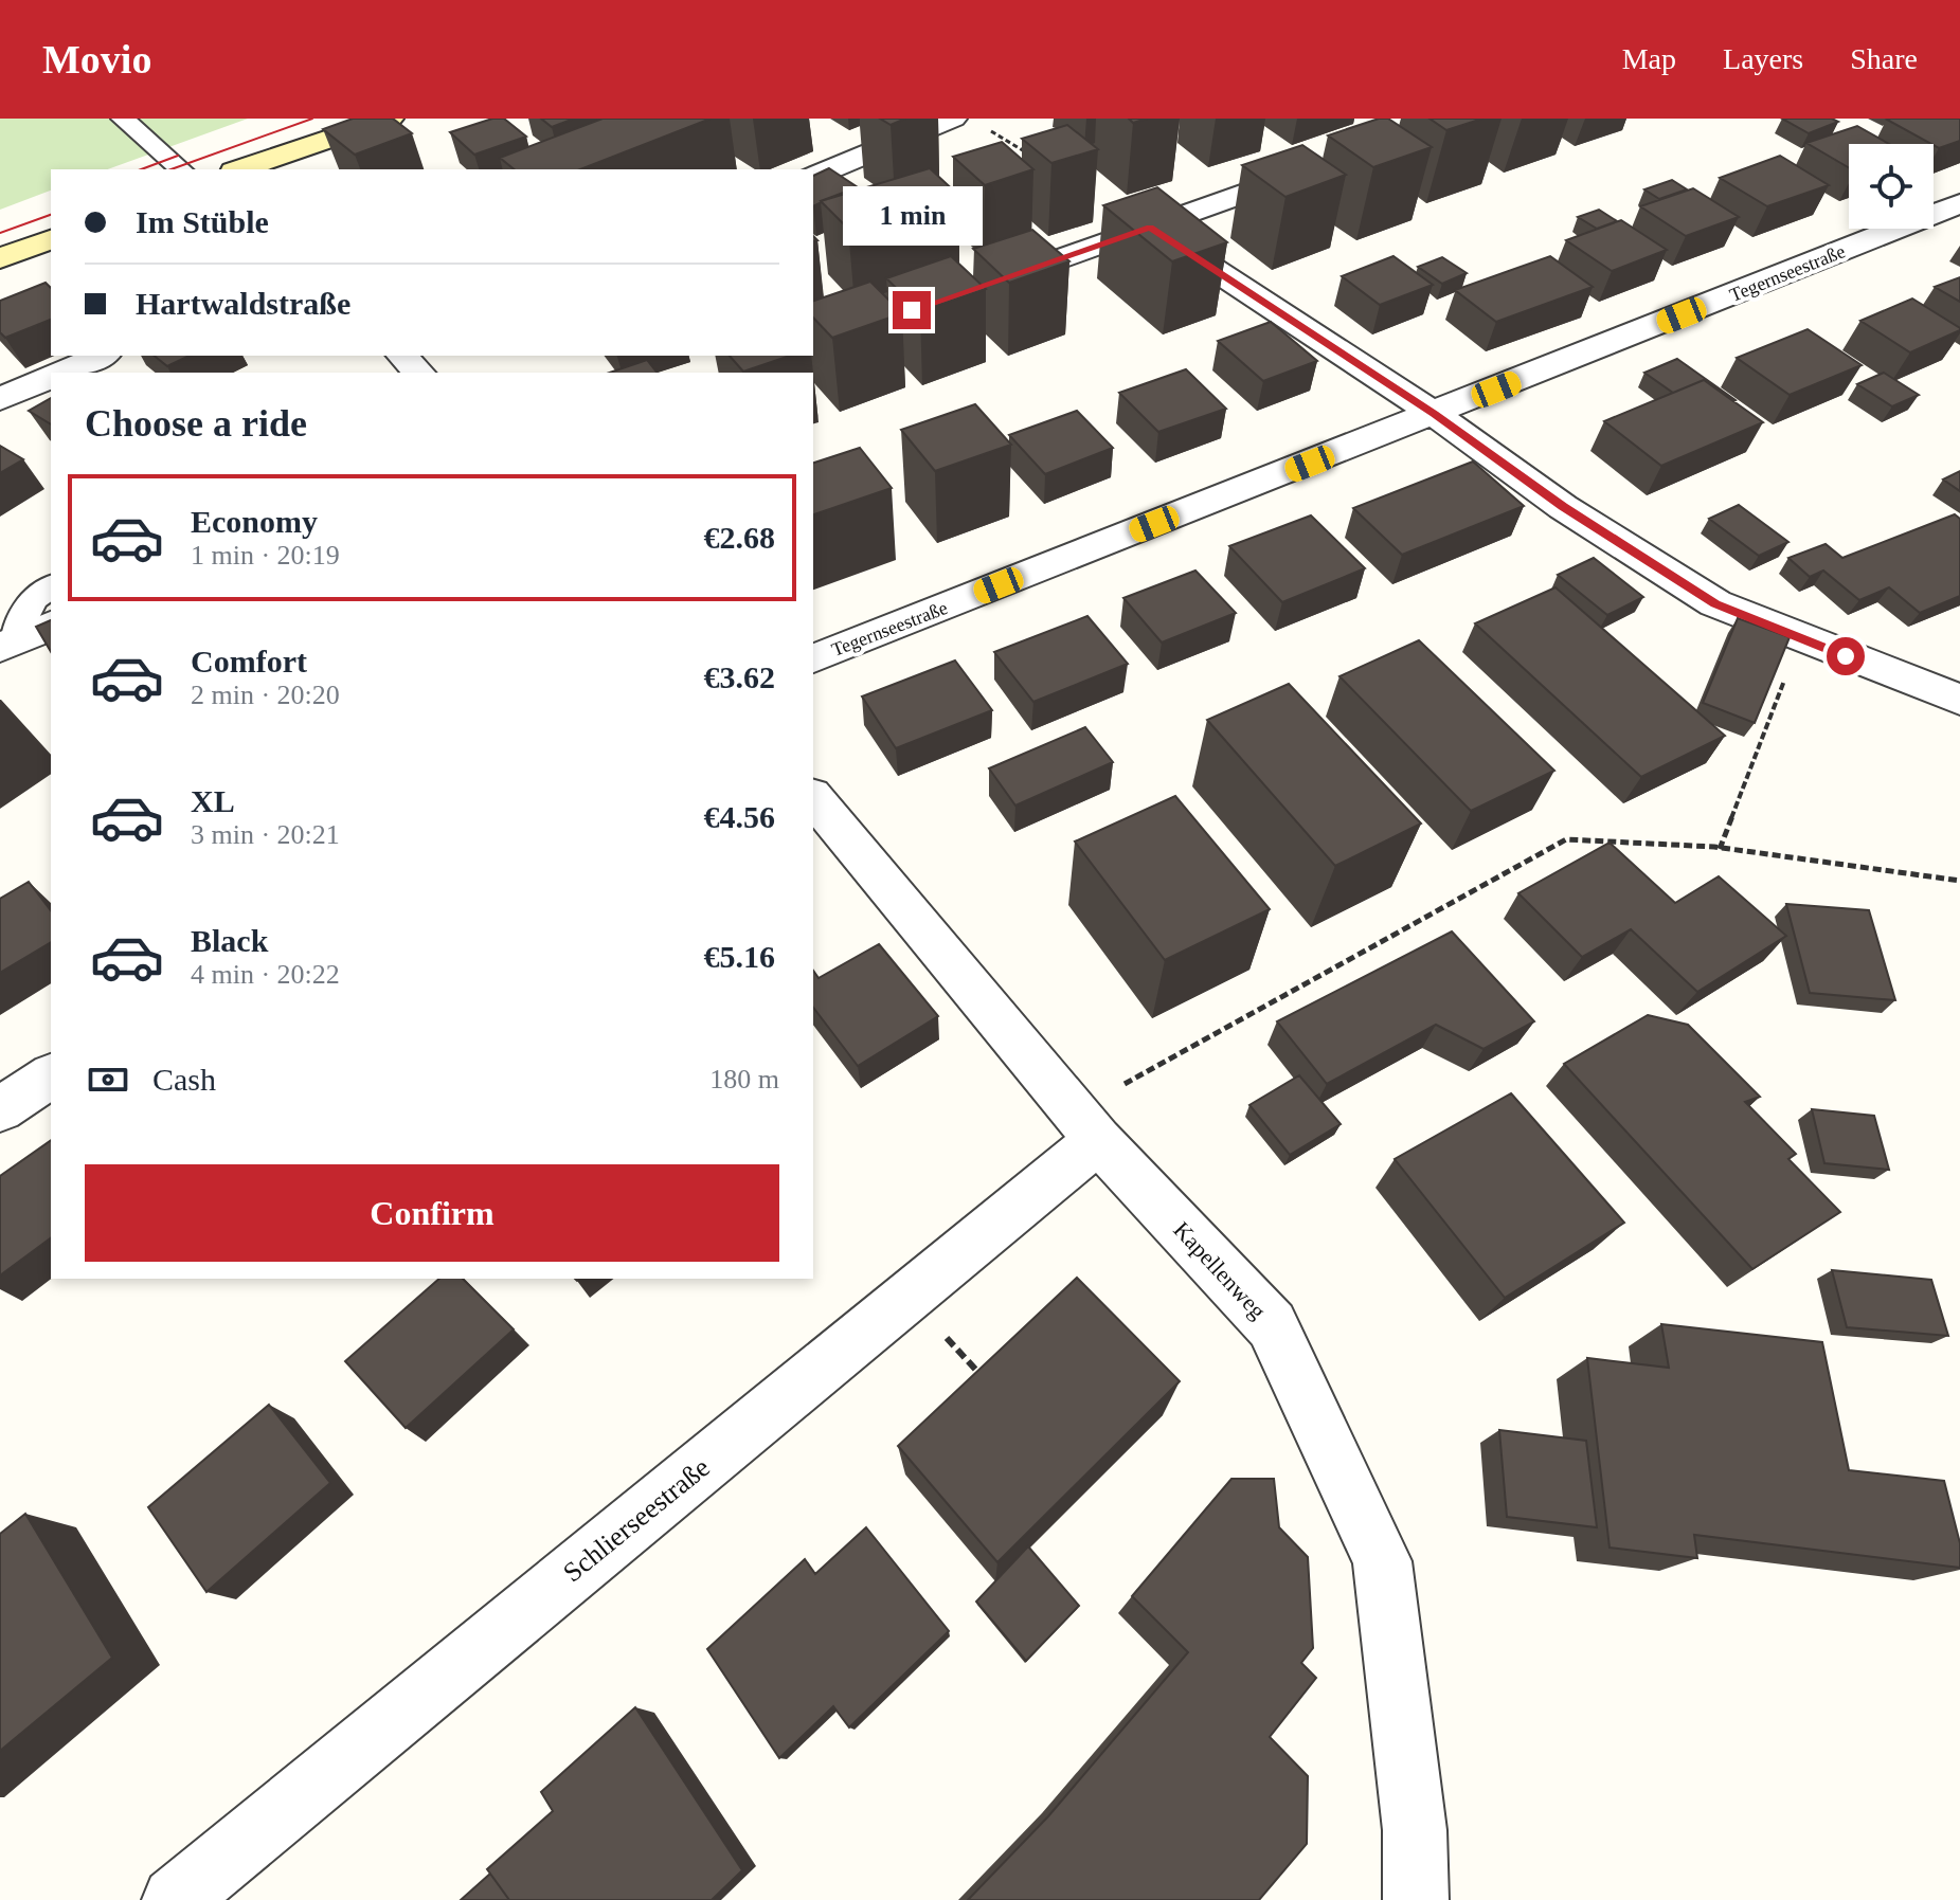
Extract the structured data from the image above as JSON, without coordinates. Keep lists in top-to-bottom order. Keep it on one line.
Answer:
{"streets":{"street":["Tegernseestraße","Kapellenweg","Schlierseestraße"]},"crossings":[["Kapellenweg","Schlierseestraße"]],"page":{"header":"Movio","nav":["Map","Layers","Share"],"banner":["Im Stüble","Hartwaldstraße"],"bubble":"1 min","heading":"Choose a ride","list":[{"name":"Economy","note":"1 min · 20:19","value":"€2.68"},{"name":"Comfort","note":"2 min · 20:20","value":"€3.62"},{"name":"XL","note":"3 min · 20:21","value":"€4.56"},{"name":"Black","note":"4 min · 20:22","value":"€5.16"}],"pay":["Cash","180 m"],"buttons":"Confirm"}}
